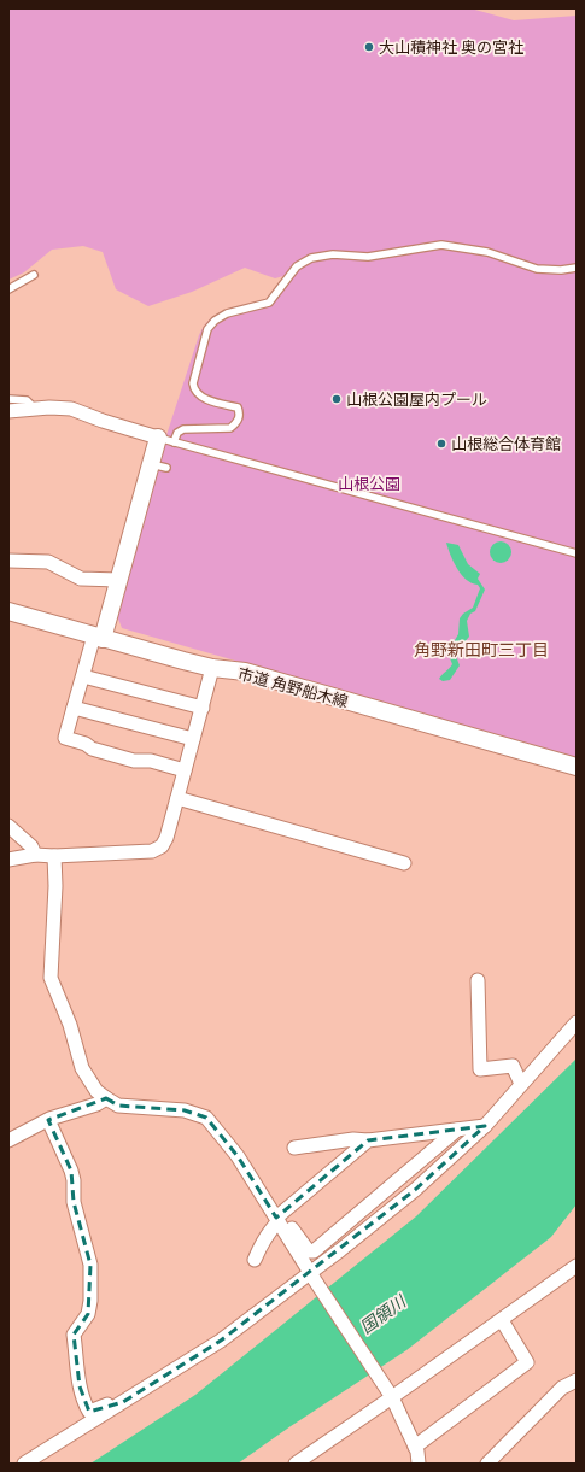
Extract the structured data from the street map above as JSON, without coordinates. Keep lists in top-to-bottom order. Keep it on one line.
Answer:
{"streets":{"street":["市道 角野船木線"]},"districts":["角野新田町三丁目"],"water":["国領川"],"parks":["山根公園"],"places":["大山積神社 奥の宮社","山根公園屋内プール","山根総合体育館"]}
